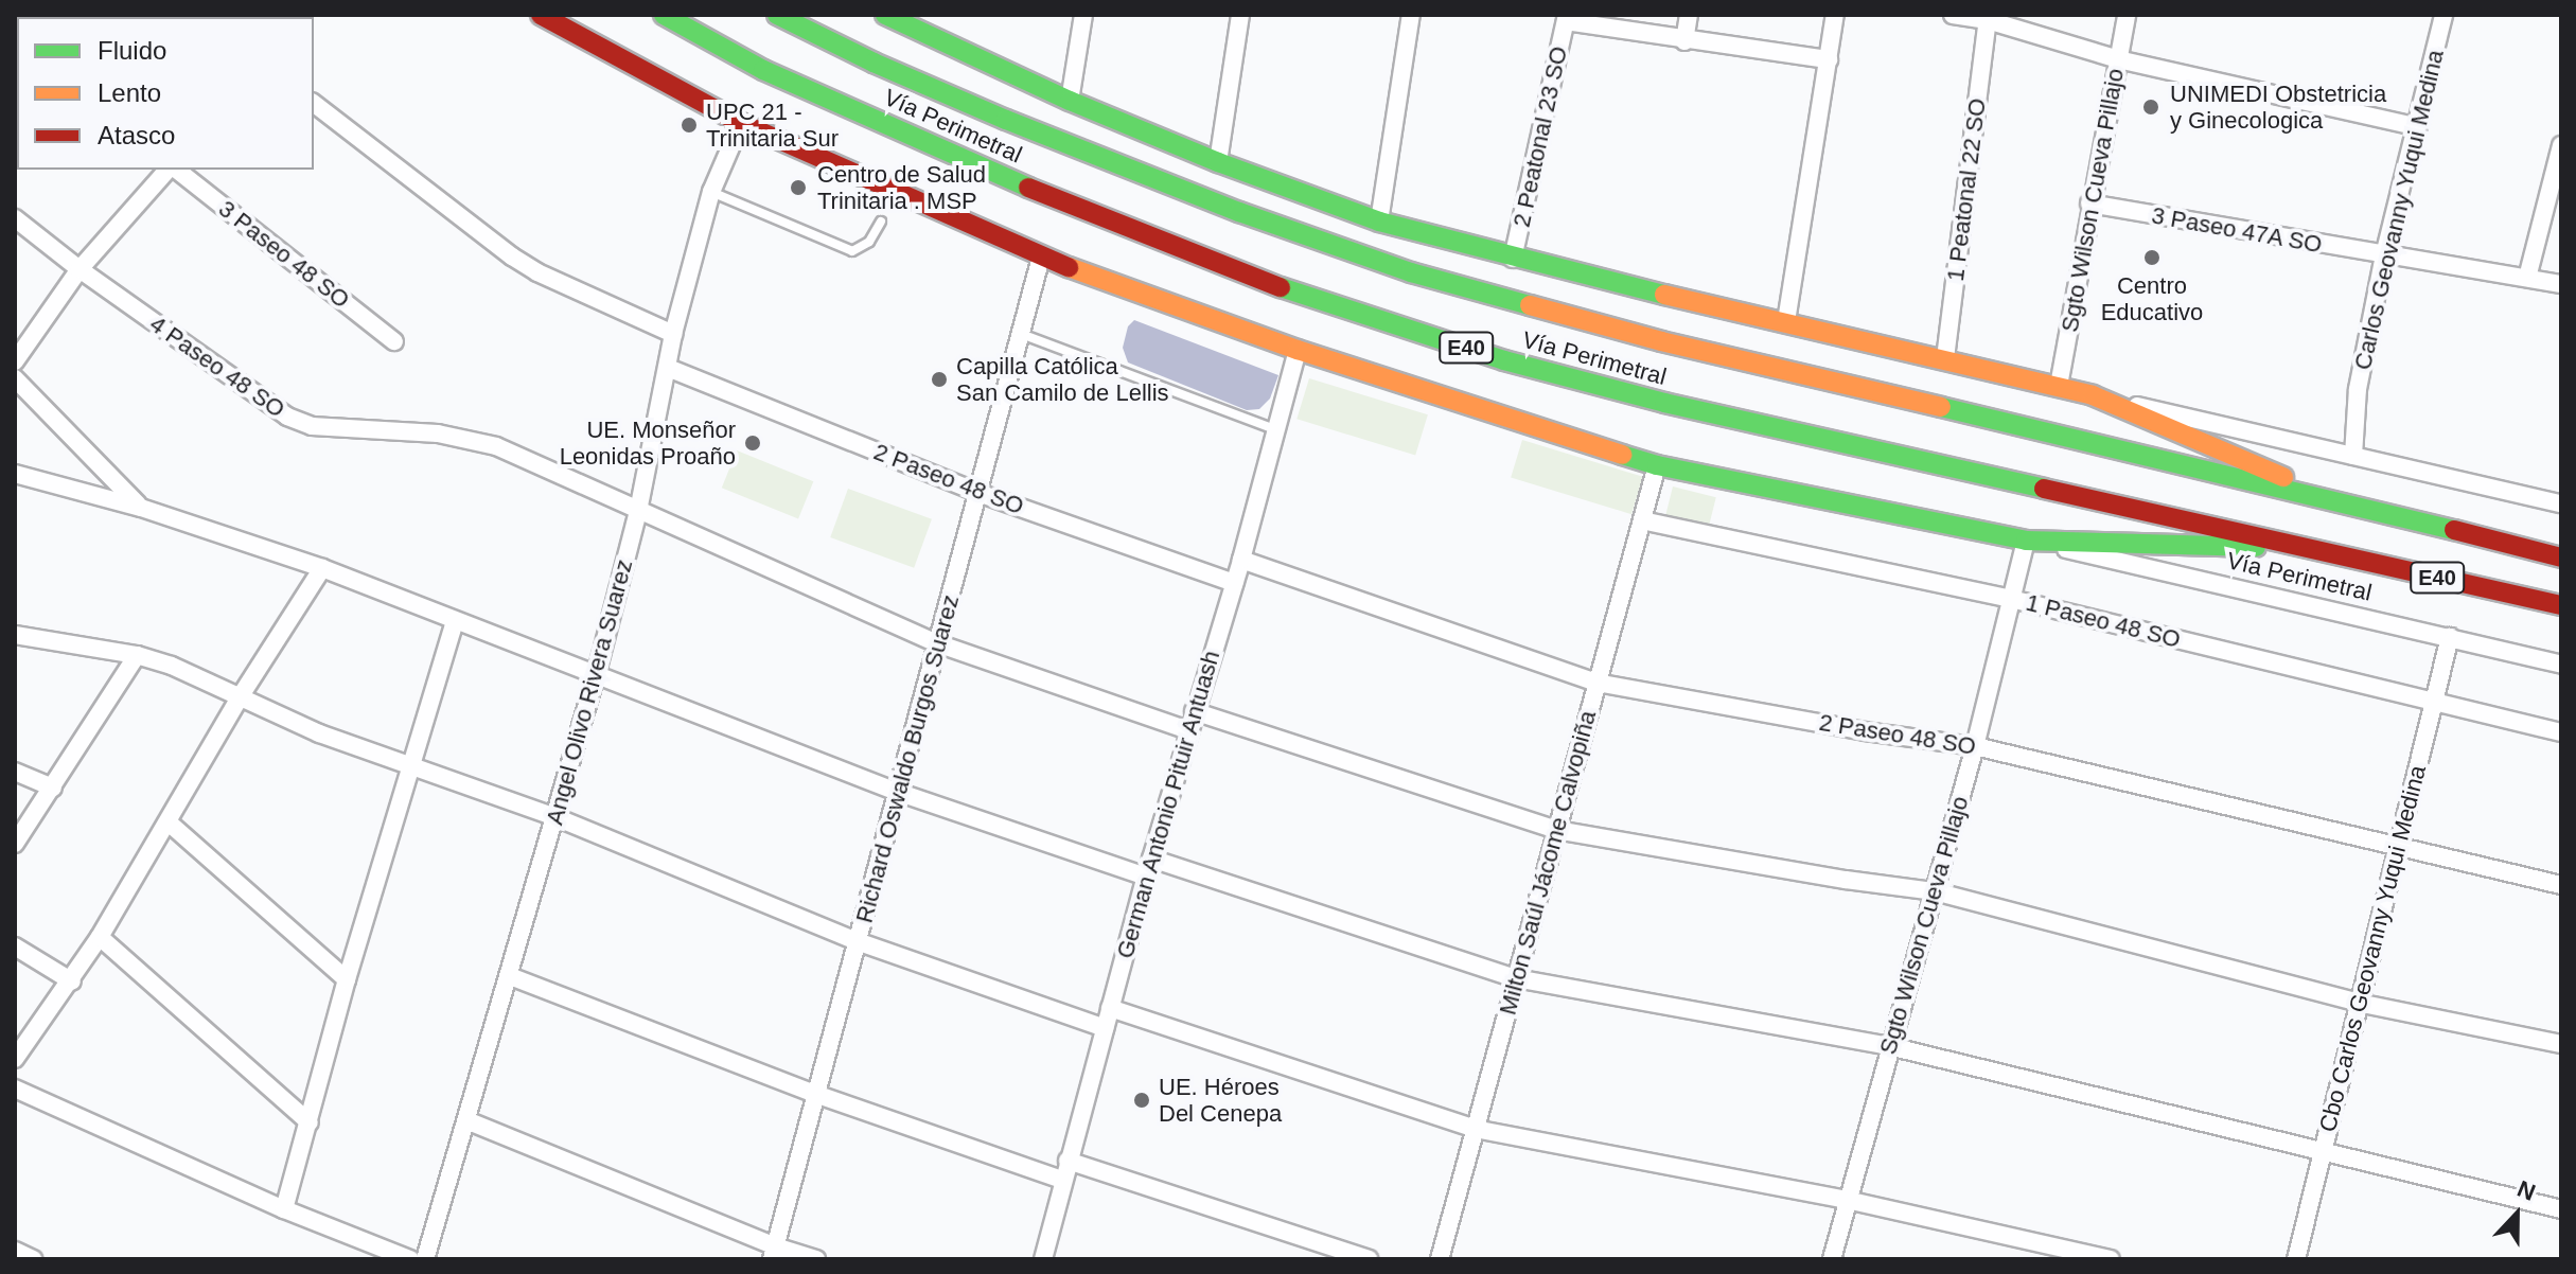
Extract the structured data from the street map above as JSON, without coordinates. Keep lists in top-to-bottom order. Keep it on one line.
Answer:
{"streets":{"main road":["Vía Perimetral","E40"],"street":["2 Peatonal 23 SO","1 Peatonal 22 SO","Sgto Wilson Cueva Pillajo","Carlos Geovanny Yuqui Medina","3 Paseo 47A SO","3 Paseo 48 SO","4 Paseo 48 SO","2 Paseo 48 SO","1 Paseo 48 SO","Angel Olivo Rivera Suarez","Richard Oswaldo Burgos Suarez","German Antonio Pituir Antuash","Milton Saúl Jácome Calvopiña","Cbo Carlos Geovanny Yuqui Medina"]},"crossings":[["Vía Perimetral","2 Peatonal 23 SO"],["Vía Perimetral","1 Peatonal 22 SO"],["Vía Perimetral","Sgto Wilson Cueva Pillajo"],["Vía Perimetral","Carlos Geovanny Yuqui Medina"],["Vía Perimetral","Angel Olivo Rivera Suarez"],["Vía Perimetral","Richard Oswaldo Burgos Suarez"],["Vía Perimetral","German Antonio Pituir Antuash"],["Vía Perimetral","Milton Saúl Jácome Calvopiña"],["Vía Perimetral","Cbo Carlos Geovanny Yuqui Medina"],["Sgto Wilson Cueva Pillajo","3 Paseo 47A SO"],["Sgto Wilson Cueva Pillajo","2 Paseo 48 SO"],["Sgto Wilson Cueva Pillajo","1 Paseo 48 SO"],["Carlos Geovanny Yuqui Medina","3 Paseo 47A SO"],["4 Paseo 48 SO","Angel Olivo Rivera Suarez"],["4 Paseo 48 SO","Richard Oswaldo Burgos Suarez"],["4 Paseo 48 SO","German Antonio Pituir Antuash"],["2 Paseo 48 SO","Angel Olivo Rivera Suarez"],["2 Paseo 48 SO","Richard Oswaldo Burgos Suarez"],["2 Paseo 48 SO","German Antonio Pituir Antuash"],["2 Paseo 48 SO","Milton Saúl Jácome Calvopiña"],["2 Paseo 48 SO","Cbo Carlos Geovanny Yuqui Medina"],["1 Paseo 48 SO","Milton Saúl Jácome Calvopiña"],["1 Paseo 48 SO","Cbo Carlos Geovanny Yuqui Medina"]],"places":["UNIMEDI Obstetricia y Ginecologica","UPC 21 - Trinitaria Sur","Centro de Salud Trinitaria . MSP","Centro Educativo","Capilla Católica San Camilo de Lellis","UE. Monseñor Leonidas Proaño","UE. Héroes Del Cenepa"],"legend":["Fluido","Lento","Atasco"],"north":"top"}
